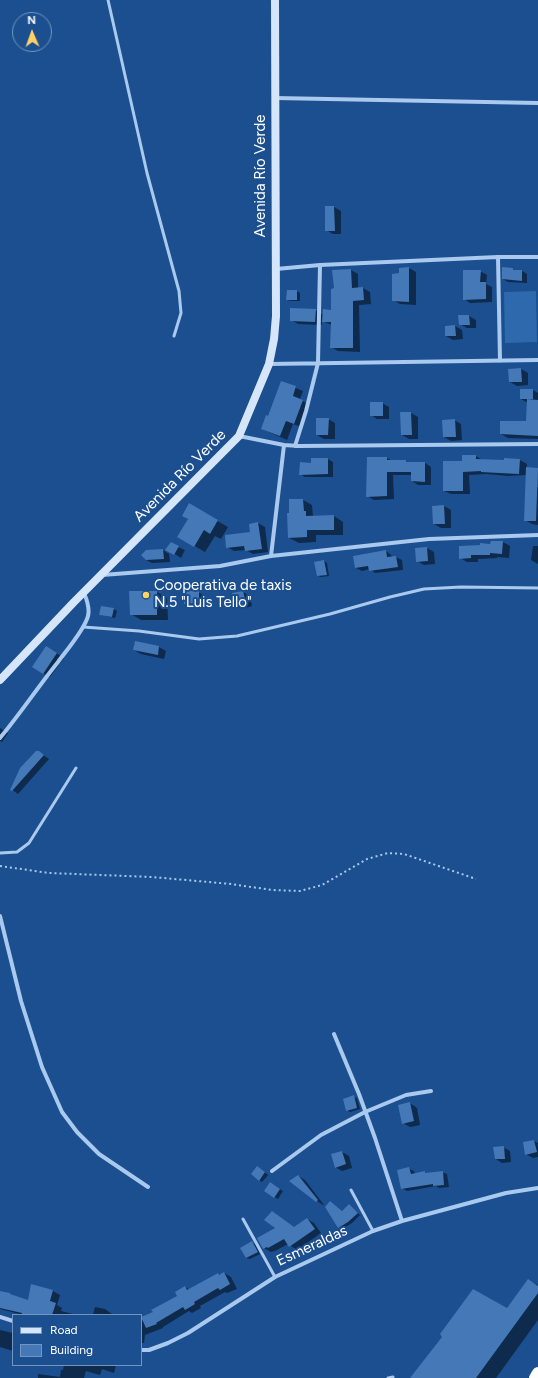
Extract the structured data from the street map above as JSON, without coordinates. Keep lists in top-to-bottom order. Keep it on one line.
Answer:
{"streets":{"main road":["Avenida Río Verde"],"street":["Esmeraldas"]},"places":["Cooperativa de taxis N.5 \"Luis Tello\""],"legend":["Road","Building"],"north":"top"}
